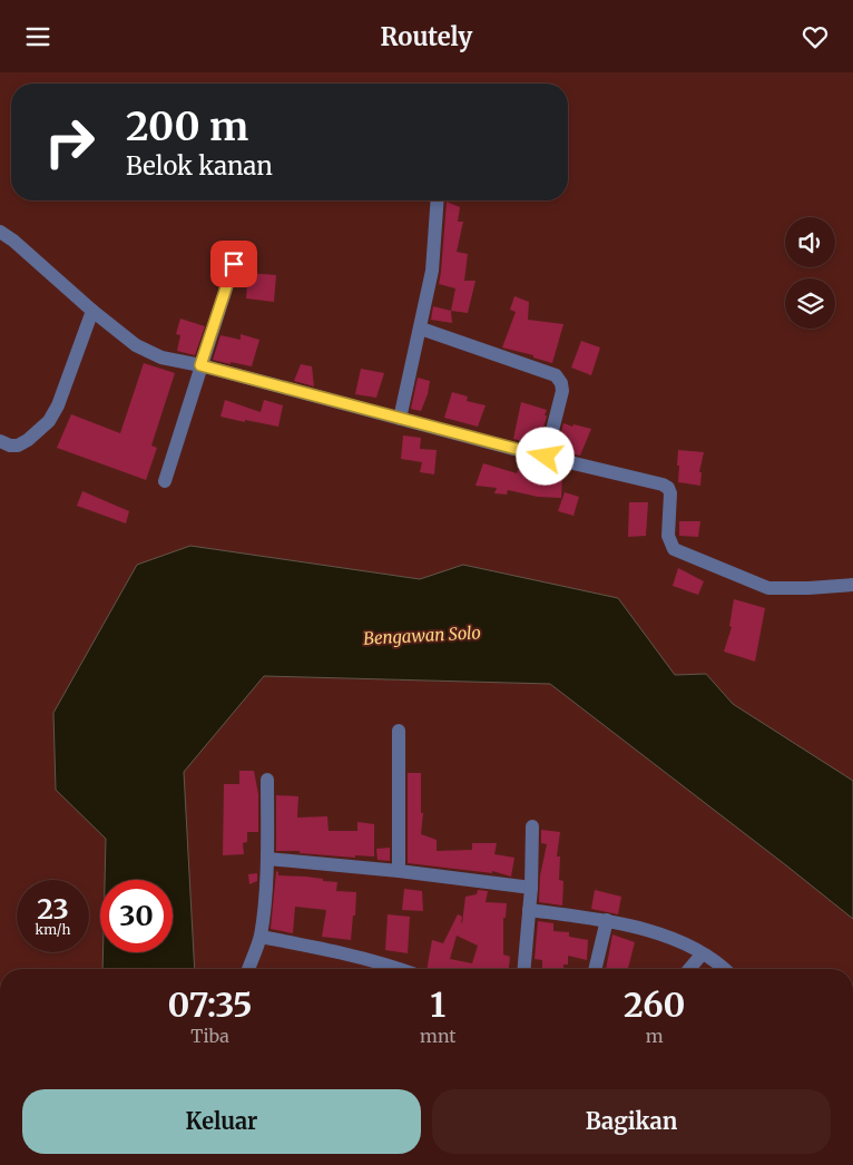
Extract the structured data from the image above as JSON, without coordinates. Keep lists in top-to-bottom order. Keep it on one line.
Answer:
{"water":["Bengawan Solo"],"page":{"header":"Routely","turn":["200 m","Belok kanan"],"speed":"23 km/h","limit":"30","eta":["07:35","Tiba","1","mnt","260","m"],"buttons":["Keluar","Bagikan"]}}
